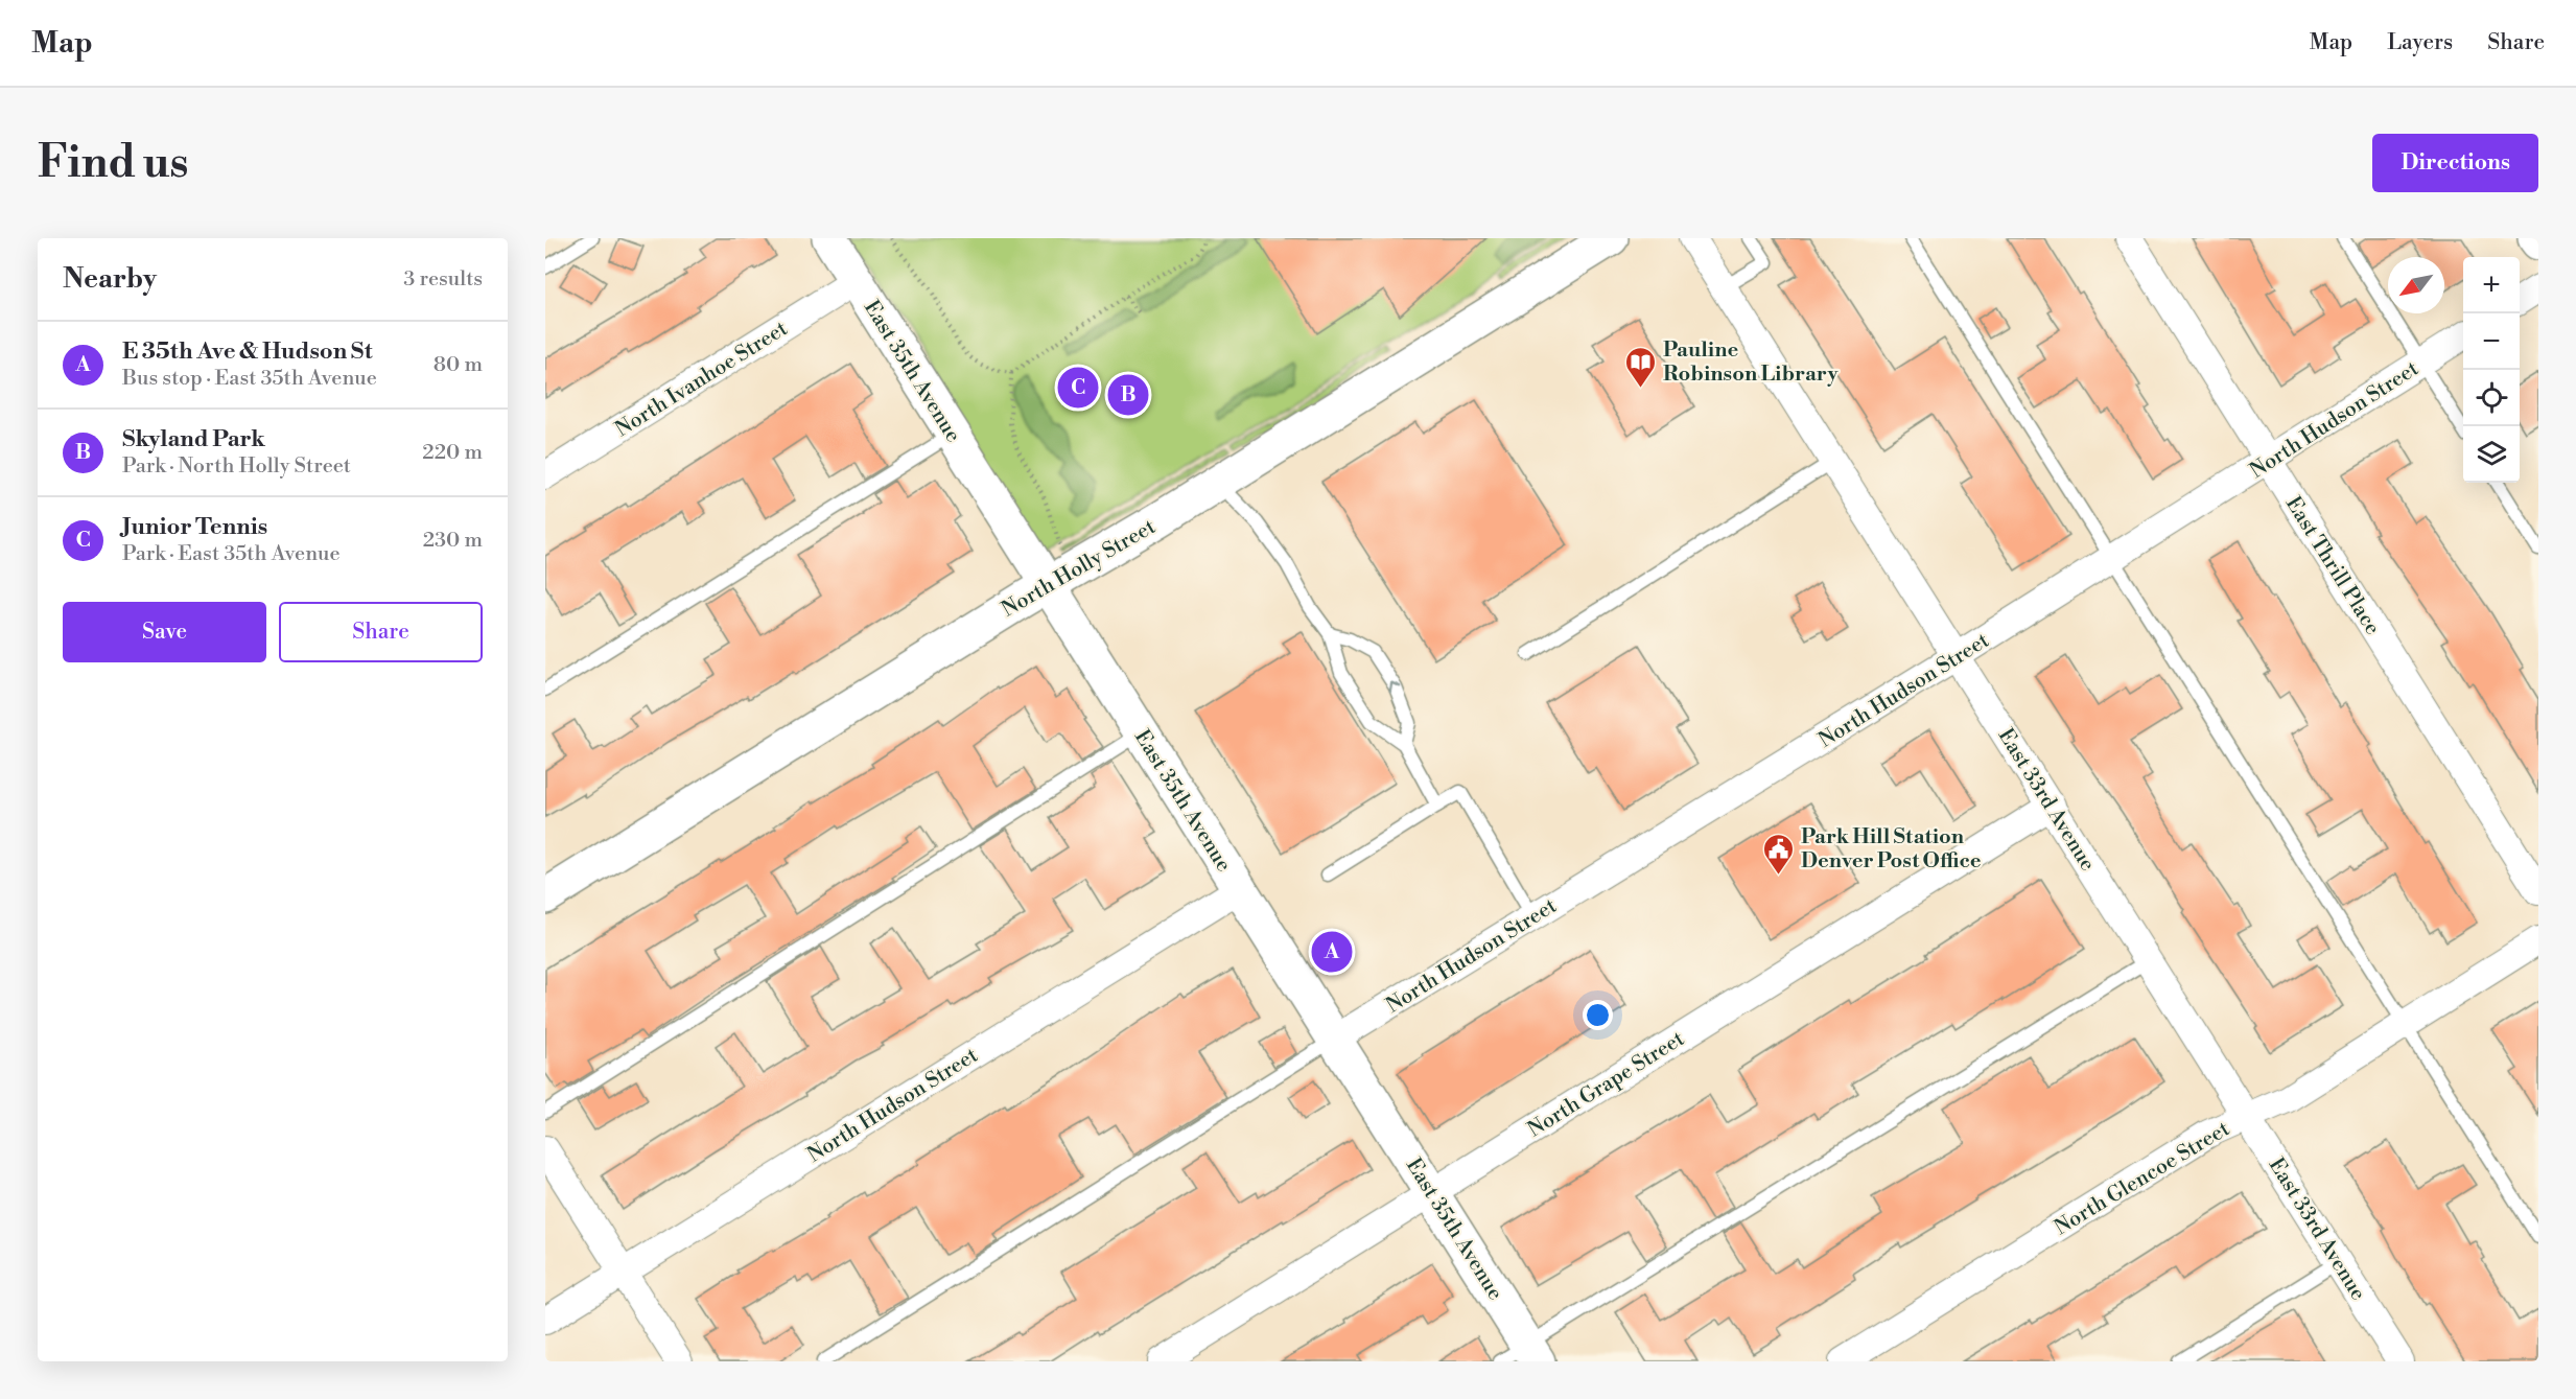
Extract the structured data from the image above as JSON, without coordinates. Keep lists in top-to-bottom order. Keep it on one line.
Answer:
{"streets":{"street":["East 35th Avenue","North Ivanhoe Street","North Hudson Street","East Thrill Place","North Holly Street","East 33rd Avenue","North Grape Street","North Glencoe Street"]},"crossings":[["East 35th Avenue","North Ivanhoe Street"],["East 35th Avenue","North Hudson Street"],["East 35th Avenue","North Holly Street"],["East 35th Avenue","North Grape Street"],["North Hudson Street","East Thrill Place"],["North Hudson Street","East 33rd Avenue"],["East 33rd Avenue","North Grape Street"],["East 33rd Avenue","North Glencoe Street"]],"places":{"library":["Pauline Robinson Library"],"public building":["Park Hill Station Denver Post Office"]},"north":"bottom left","page":{"header":"Map","nav":["Map","Layers","Share"],"buttons":["Directions",["Save","Share"]],"title":"Find us","heading":["Nearby","3 results"],"map_buttons":["+","−"],"list":[{"mark":"A","name":"E 35th Ave & Hudson St","note":"Bus stop · East 35th Avenue","value":"80 m"},{"mark":"B","name":"Skyland Park","note":"Park · North Holly Street","value":"220 m"},{"mark":"C","name":"Junior Tennis","note":"Park · East 35th Avenue","value":"230 m"}],"pins":["C","B","A"]}}
